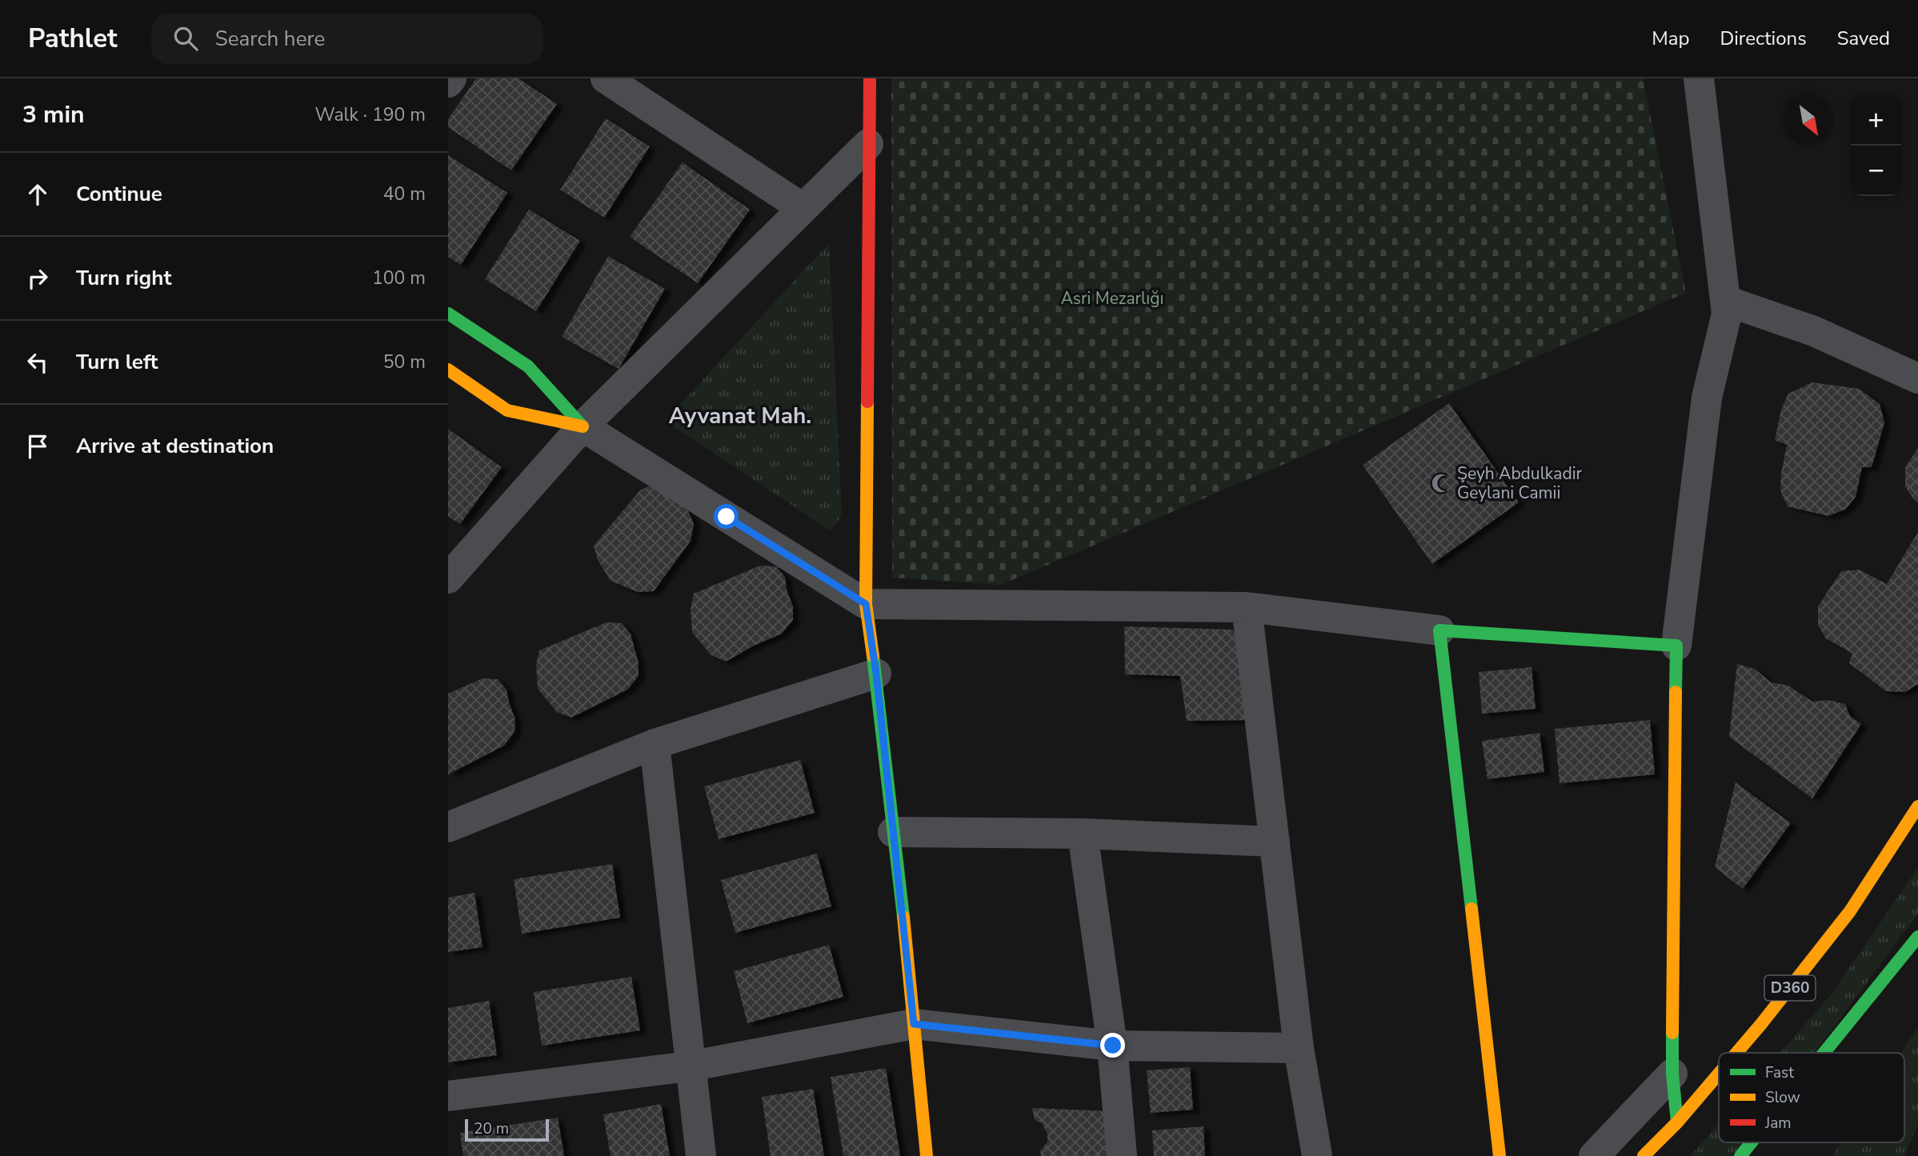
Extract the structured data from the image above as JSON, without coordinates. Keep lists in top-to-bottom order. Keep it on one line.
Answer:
{"streets":{"main road":["D360"]},"districts":["Ayvanat Mah."],"parks":["Asri Mezarlığı"],"places":{"mosque":["Şeyh Abdulkadir Geylani Camii"]},"legend":["Fast","Slow","Jam"],"scale_bar":"20 m","north":"bottom right","page":{"header":"Pathlet","search":"Search here","nav":["Map","Directions","Saved"],"heading":["3 min","Walk · 190 m"],"map_buttons":["+","−"],"list":[["Continue","40 m"],["Turn right","100 m"],["Turn left","50 m"],"Arrive at destination"],"scale":"20 m"}}
